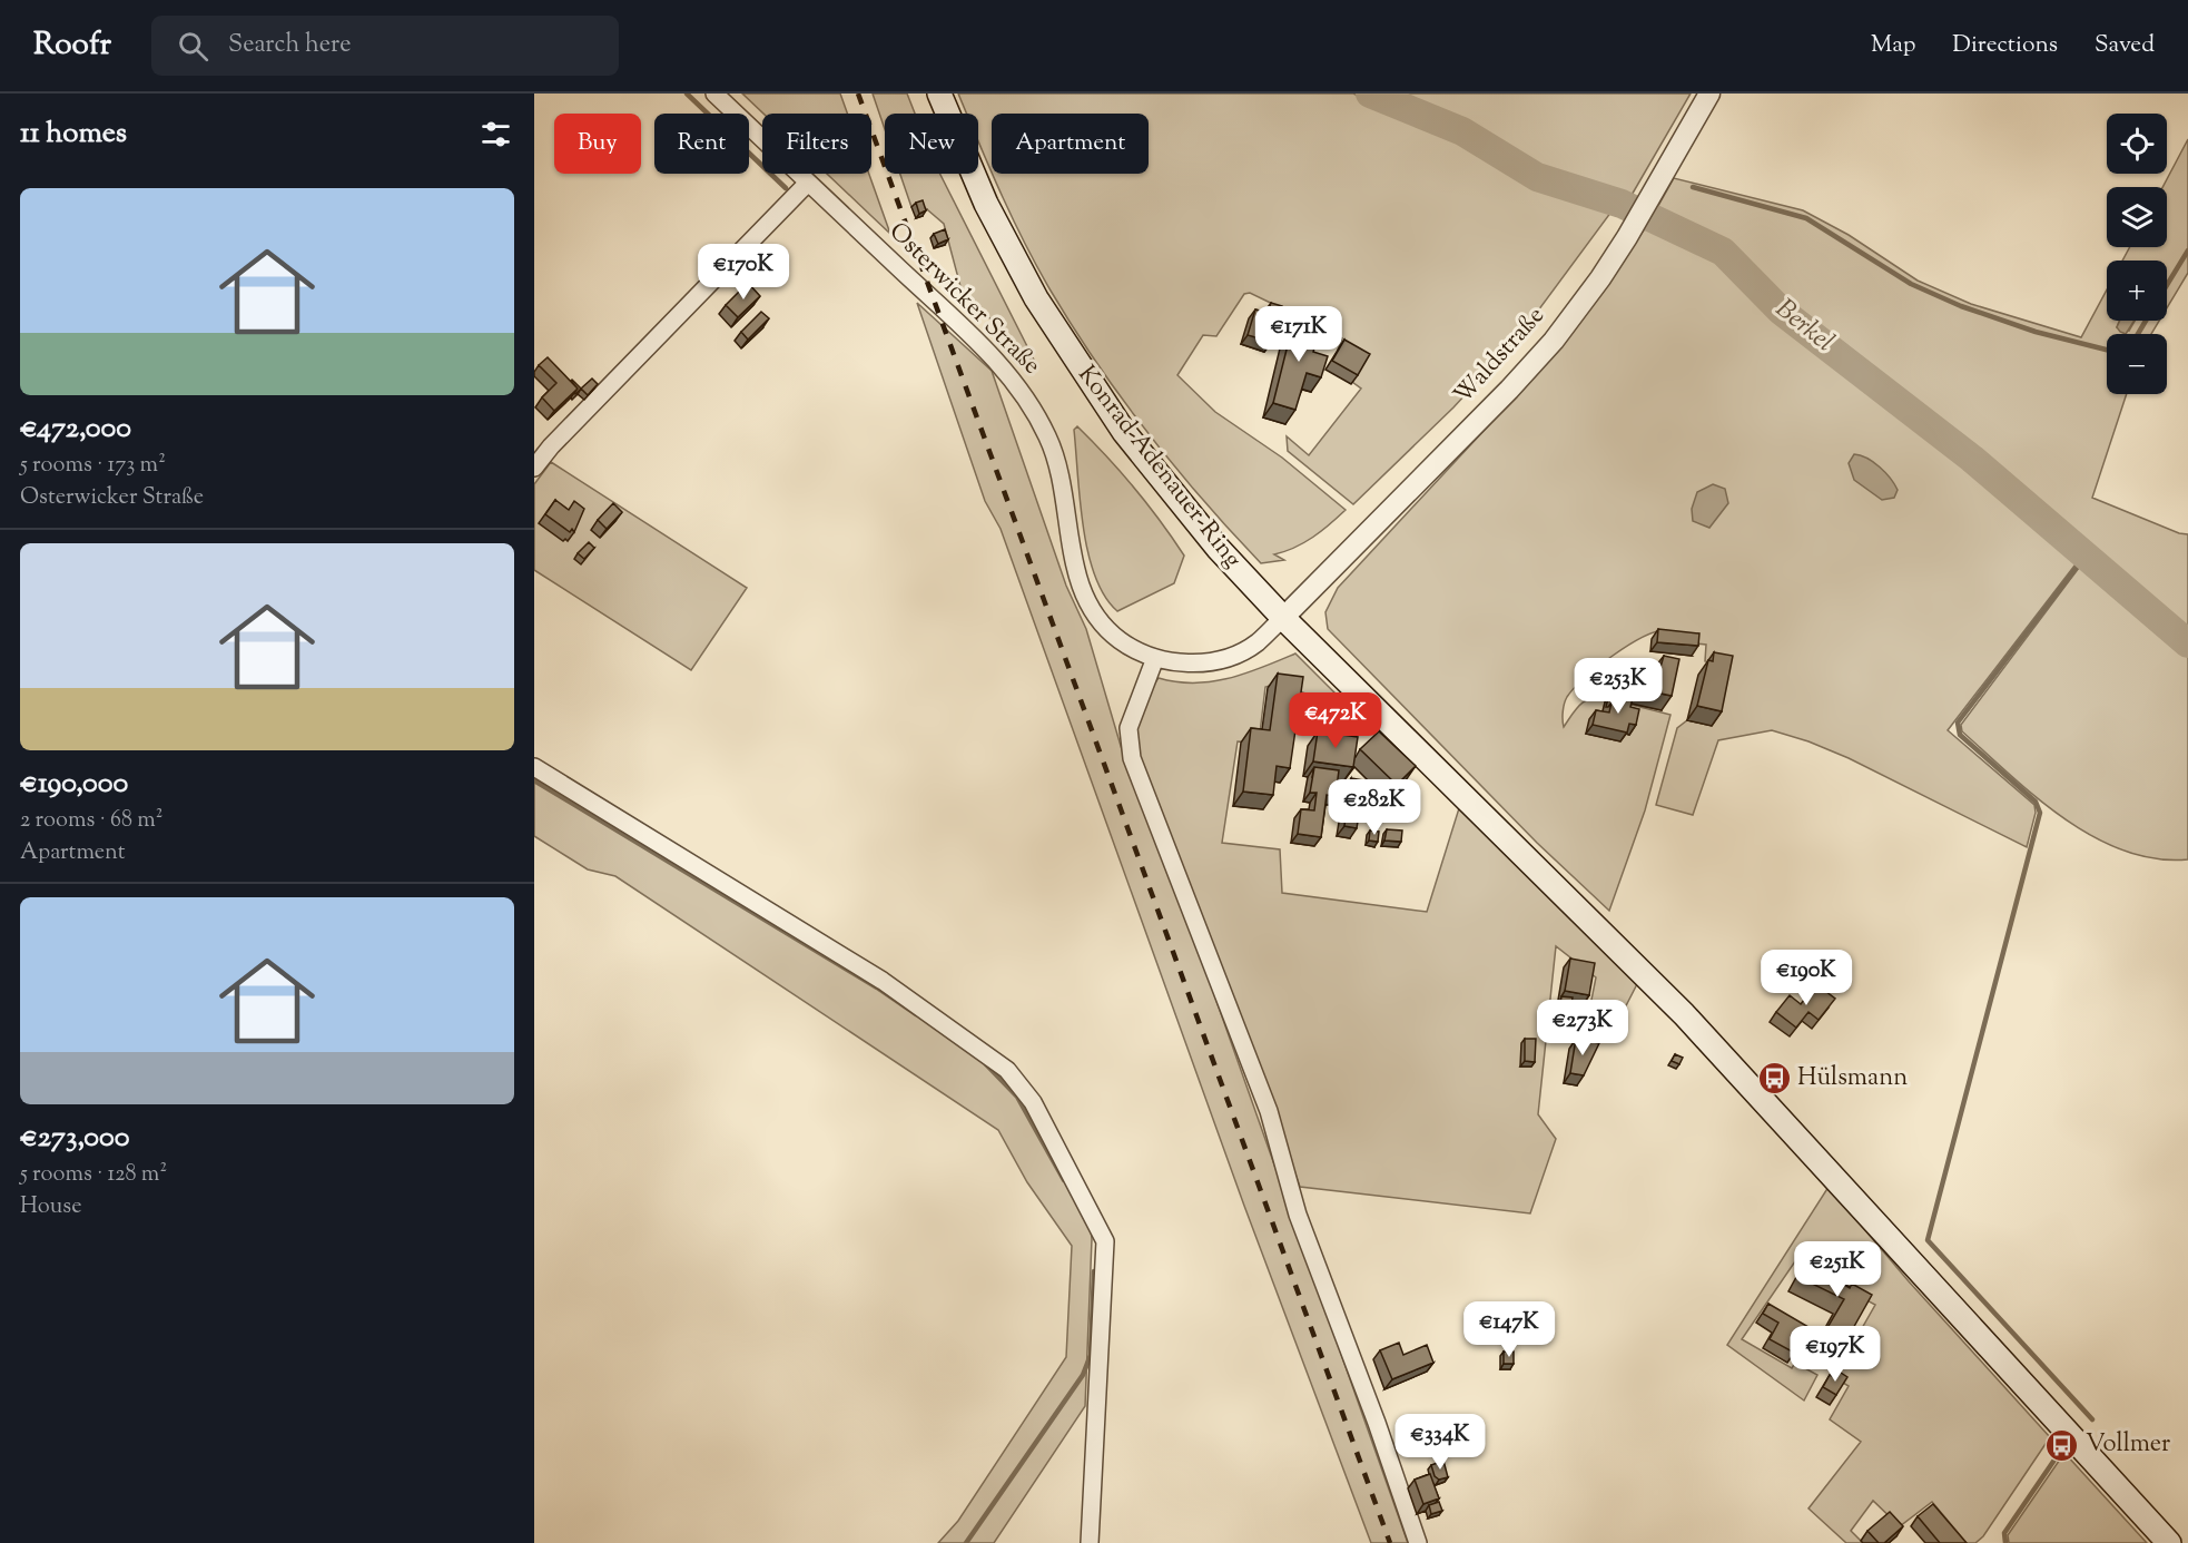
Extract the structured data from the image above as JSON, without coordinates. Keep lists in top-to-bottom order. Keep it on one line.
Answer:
{"streets":{"main road":["Konrad-Adenauer-Ring"],"street":["Osterwicker Straße","Waldstraße"]},"crossings":[["Osterwicker Straße","Waldstraße"],["Osterwicker Straße","Konrad-Adenauer-Ring"],["Waldstraße","Konrad-Adenauer-Ring"]],"water":["Berkel"],"places":{"bus stop":["Hülsmann","Vollmer"]},"page":{"header":"Roofr","search":"Search here","nav":["Map","Directions","Saved"],"heading":"11 homes","map_buttons":["+","−"],"chip":["Buy","Rent","Filters","New","Apartment"],"list":[{"name":"€472,000","note":"5 rooms · 173 m² · Osterwicker Straße"},{"name":"€190,000","note":"2 rooms · 68 m² · Apartment"},{"name":"€273,000","note":"5 rooms · 128 m² · House"}],"price":["€170K","€171K","€253K","€472K","€282K","€190K","€273K","€251K","€147K","€197K","€334K"]}}
